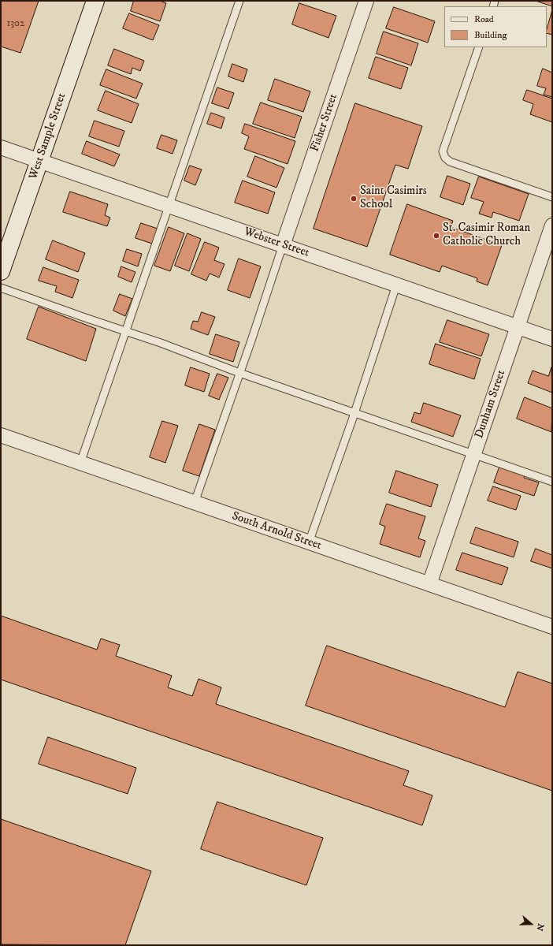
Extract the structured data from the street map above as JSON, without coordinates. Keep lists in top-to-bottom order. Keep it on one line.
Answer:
{"streets":{"main road":["West Sample Street"],"street":["Fisher Street","Webster Street","Dunham Street","South Arnold Street"]},"crossings":[["Fisher Street","Webster Street"],["West Sample Street","Webster Street"],["Webster Street","Dunham Street"],["Dunham Street","South Arnold Street"]],"places":["Saint Casimirs School","St. Casimir Roman Catholic Church"],"house_numbers":["1302"],"legend":["Road","Building"],"north":"right"}
